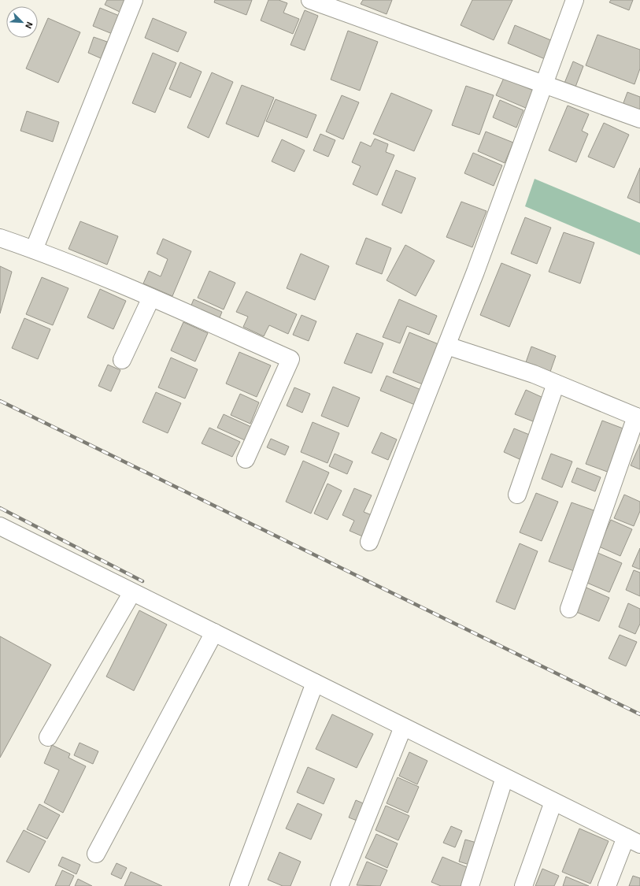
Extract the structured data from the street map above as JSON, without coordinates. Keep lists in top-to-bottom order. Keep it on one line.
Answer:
{"north":"bottom right"}
